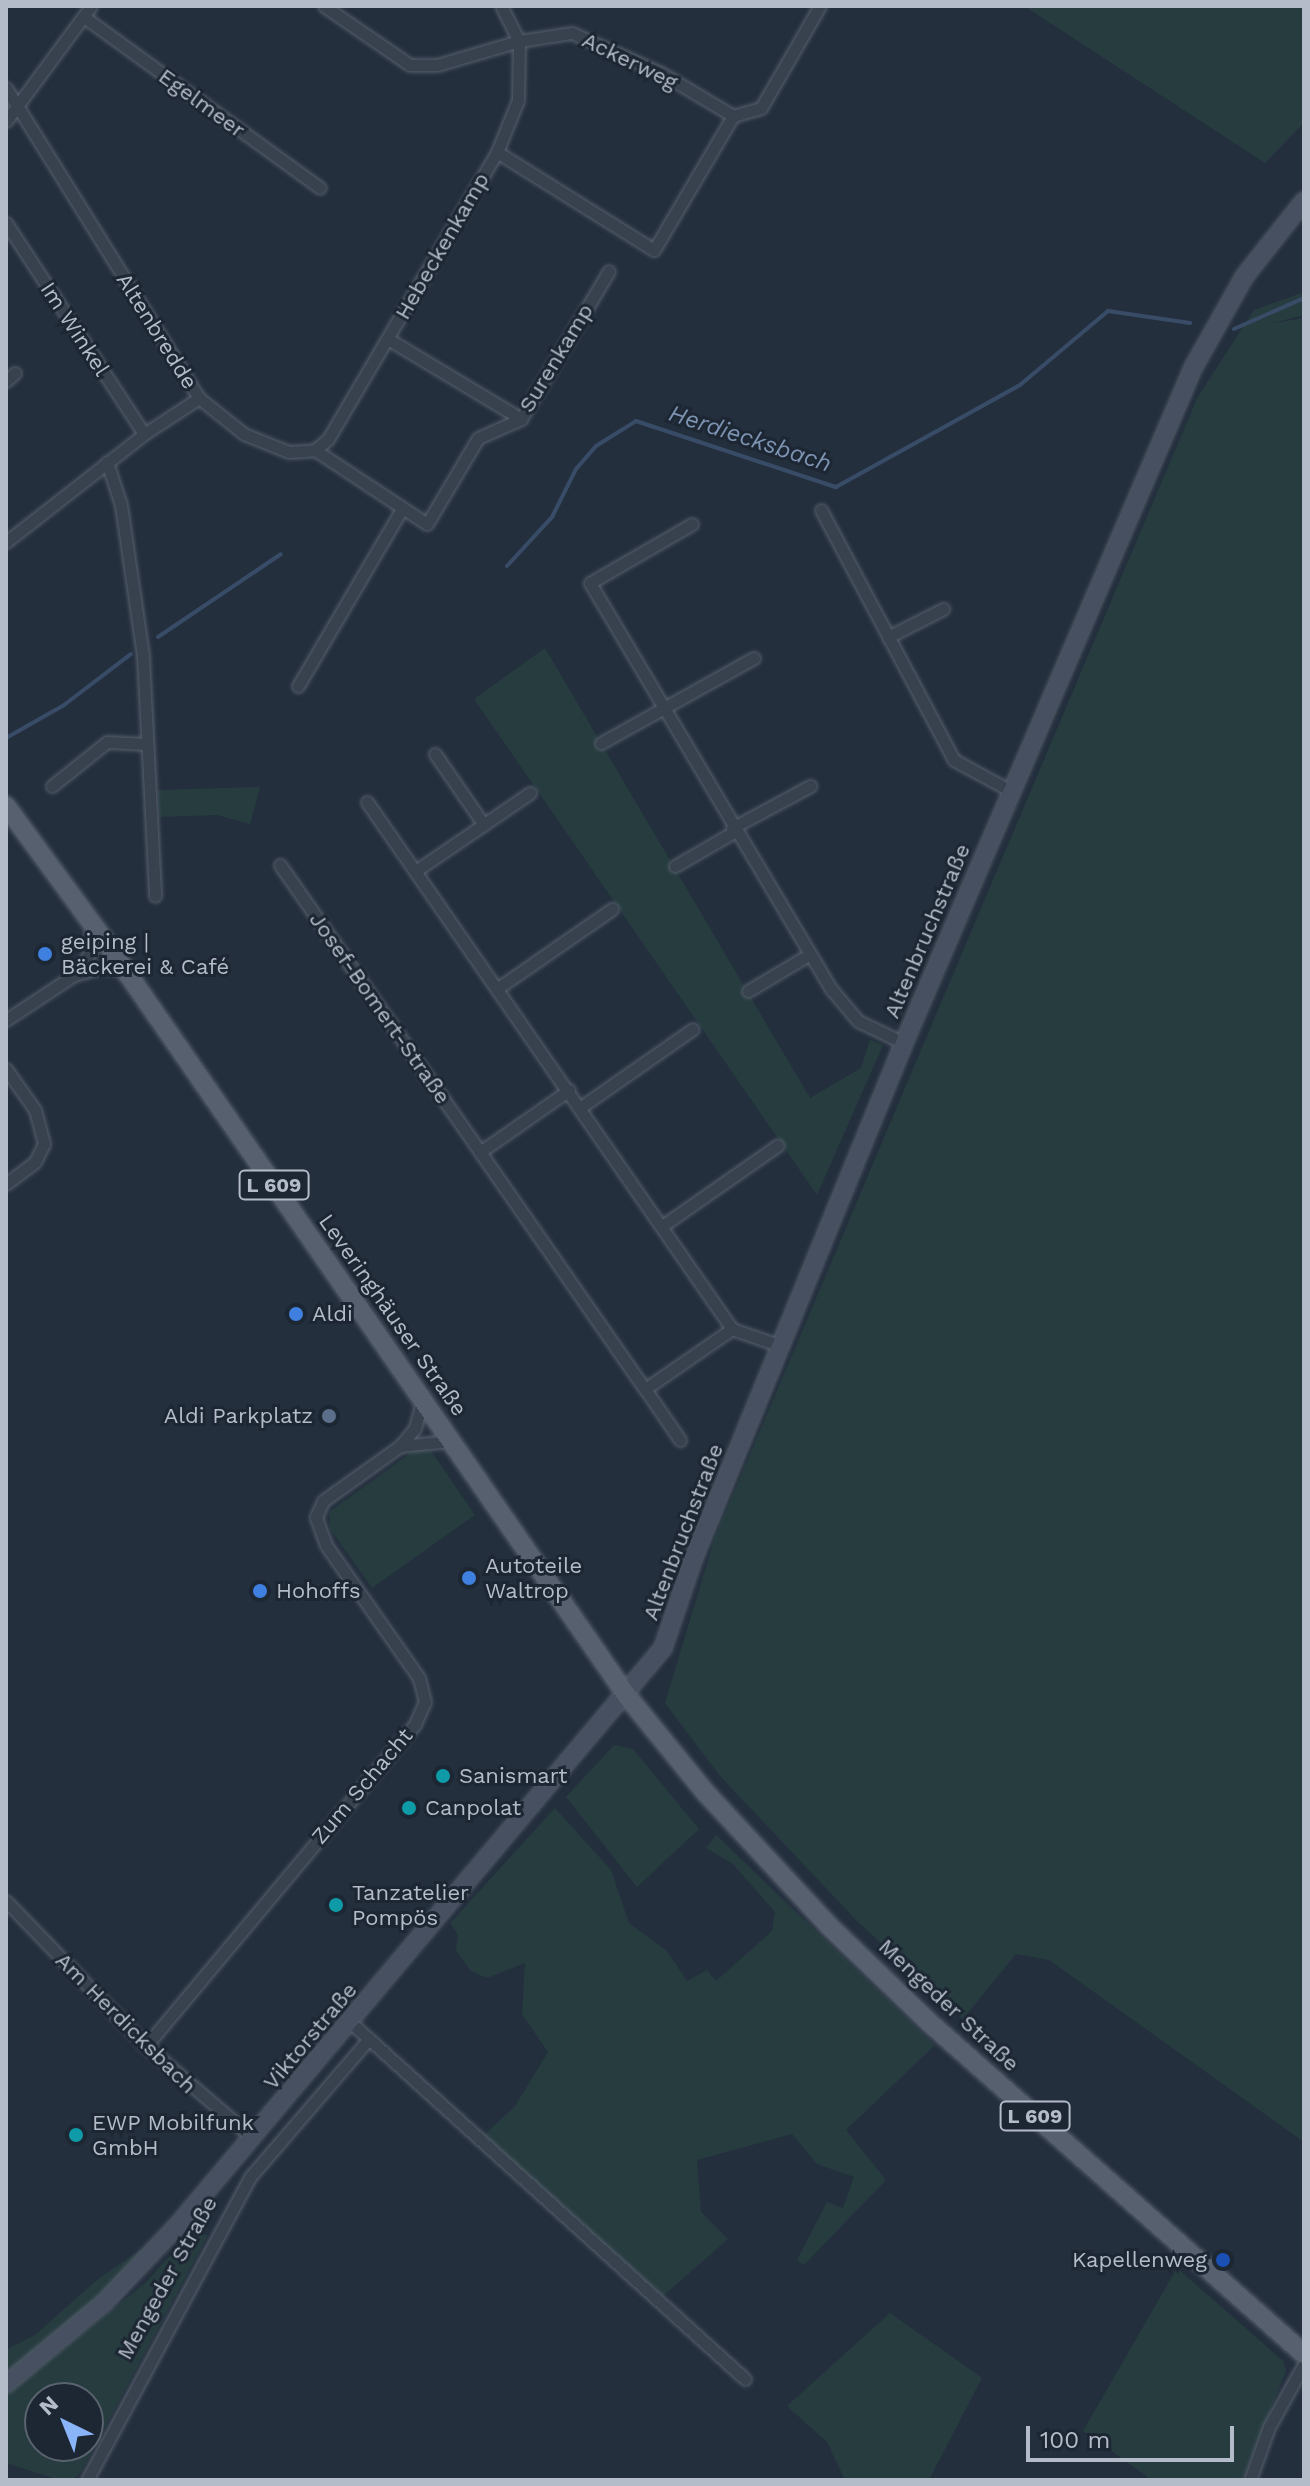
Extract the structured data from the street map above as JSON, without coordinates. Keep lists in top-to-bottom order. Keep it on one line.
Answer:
{"streets":{"main road":["L 609","Leveringhäuser Straße","Mengeder Straße"],"street":["Ackerweg","Egelmeer","Hebeckenkamp","Im Winkel","Altenbredde","Surenkamp","Altenbruchstraße","Josef-Bomert-Straße","Zum Schacht","Am Herdicksbach","Viktorstraße"]},"crossings":[["Ackerweg","Hebeckenkamp"],["Egelmeer","Altenbredde"],["Hebeckenkamp","Surenkamp"],["Im Winkel","Altenbredde"],["Altenbredde","Surenkamp"],["Altenbruchstraße","Leveringhäuser Straße"],["Altenbruchstraße","Mengeder Straße"],["Altenbruchstraße","Viktorstraße"],["Leveringhäuser Straße","Zum Schacht"],["Leveringhäuser Straße","Mengeder Straße"],["Leveringhäuser Straße","Viktorstraße"],["Zum Schacht","Am Herdicksbach"],["Mengeder Straße","Viktorstraße"],["Am Herdicksbach","Viktorstraße"]],"water":["Herdiecksbach"],"places":["geiping | Bäckerei & Café","Aldi","Aldi Parkplatz","Autoteile Waltrop","Hohoffs","Sanismart","Canpolat","Tanzatelier Pompös","EWP Mobilfunk GmbH","Kapellenweg"],"scale_bar":"100 m","north":"top left"}
